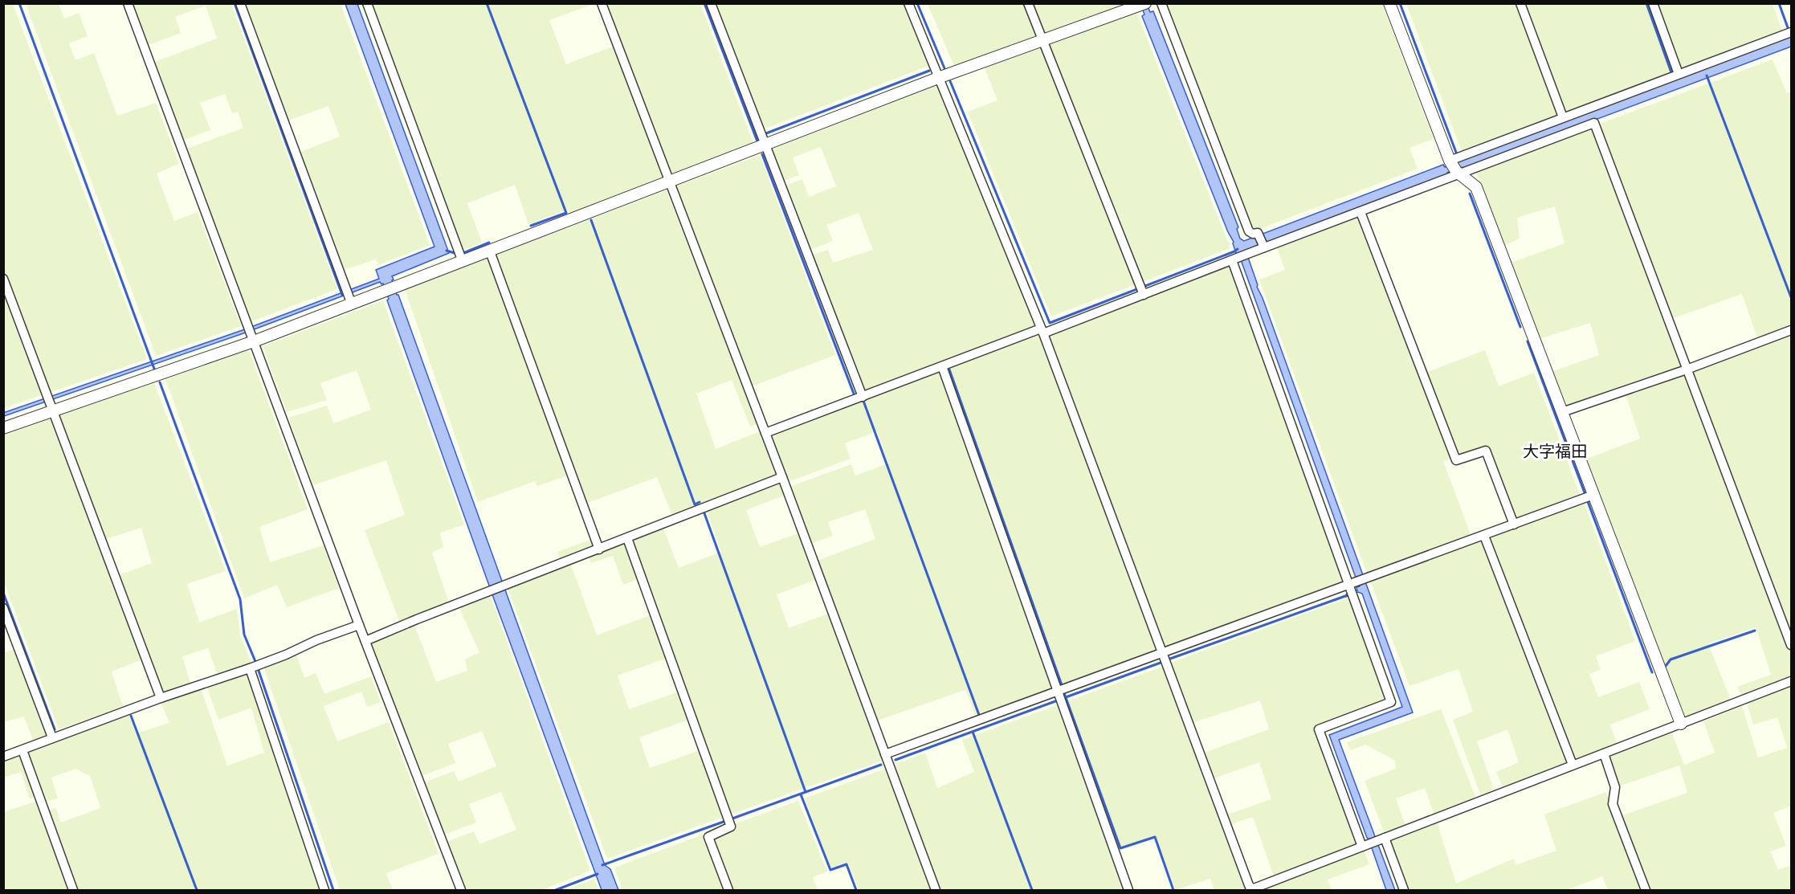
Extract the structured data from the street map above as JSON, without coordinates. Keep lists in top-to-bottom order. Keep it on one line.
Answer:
{"districts":["大字福田"]}
